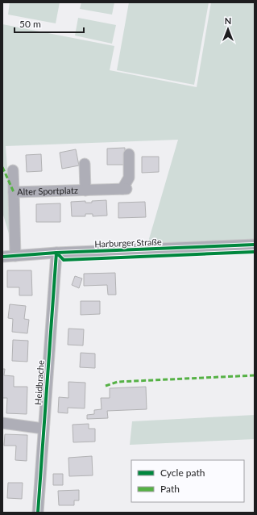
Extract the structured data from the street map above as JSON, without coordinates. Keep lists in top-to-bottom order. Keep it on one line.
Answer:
{"streets":{"street":["Alter Sportplatz","Harburger Straße","Heidbrache"]},"crossings":[["Alter Sportplatz","Harburger Straße"],["Harburger Straße","Heidbrache"]],"legend":["Cycle path","Path"],"scale_bar":"50 m","north":"top"}
